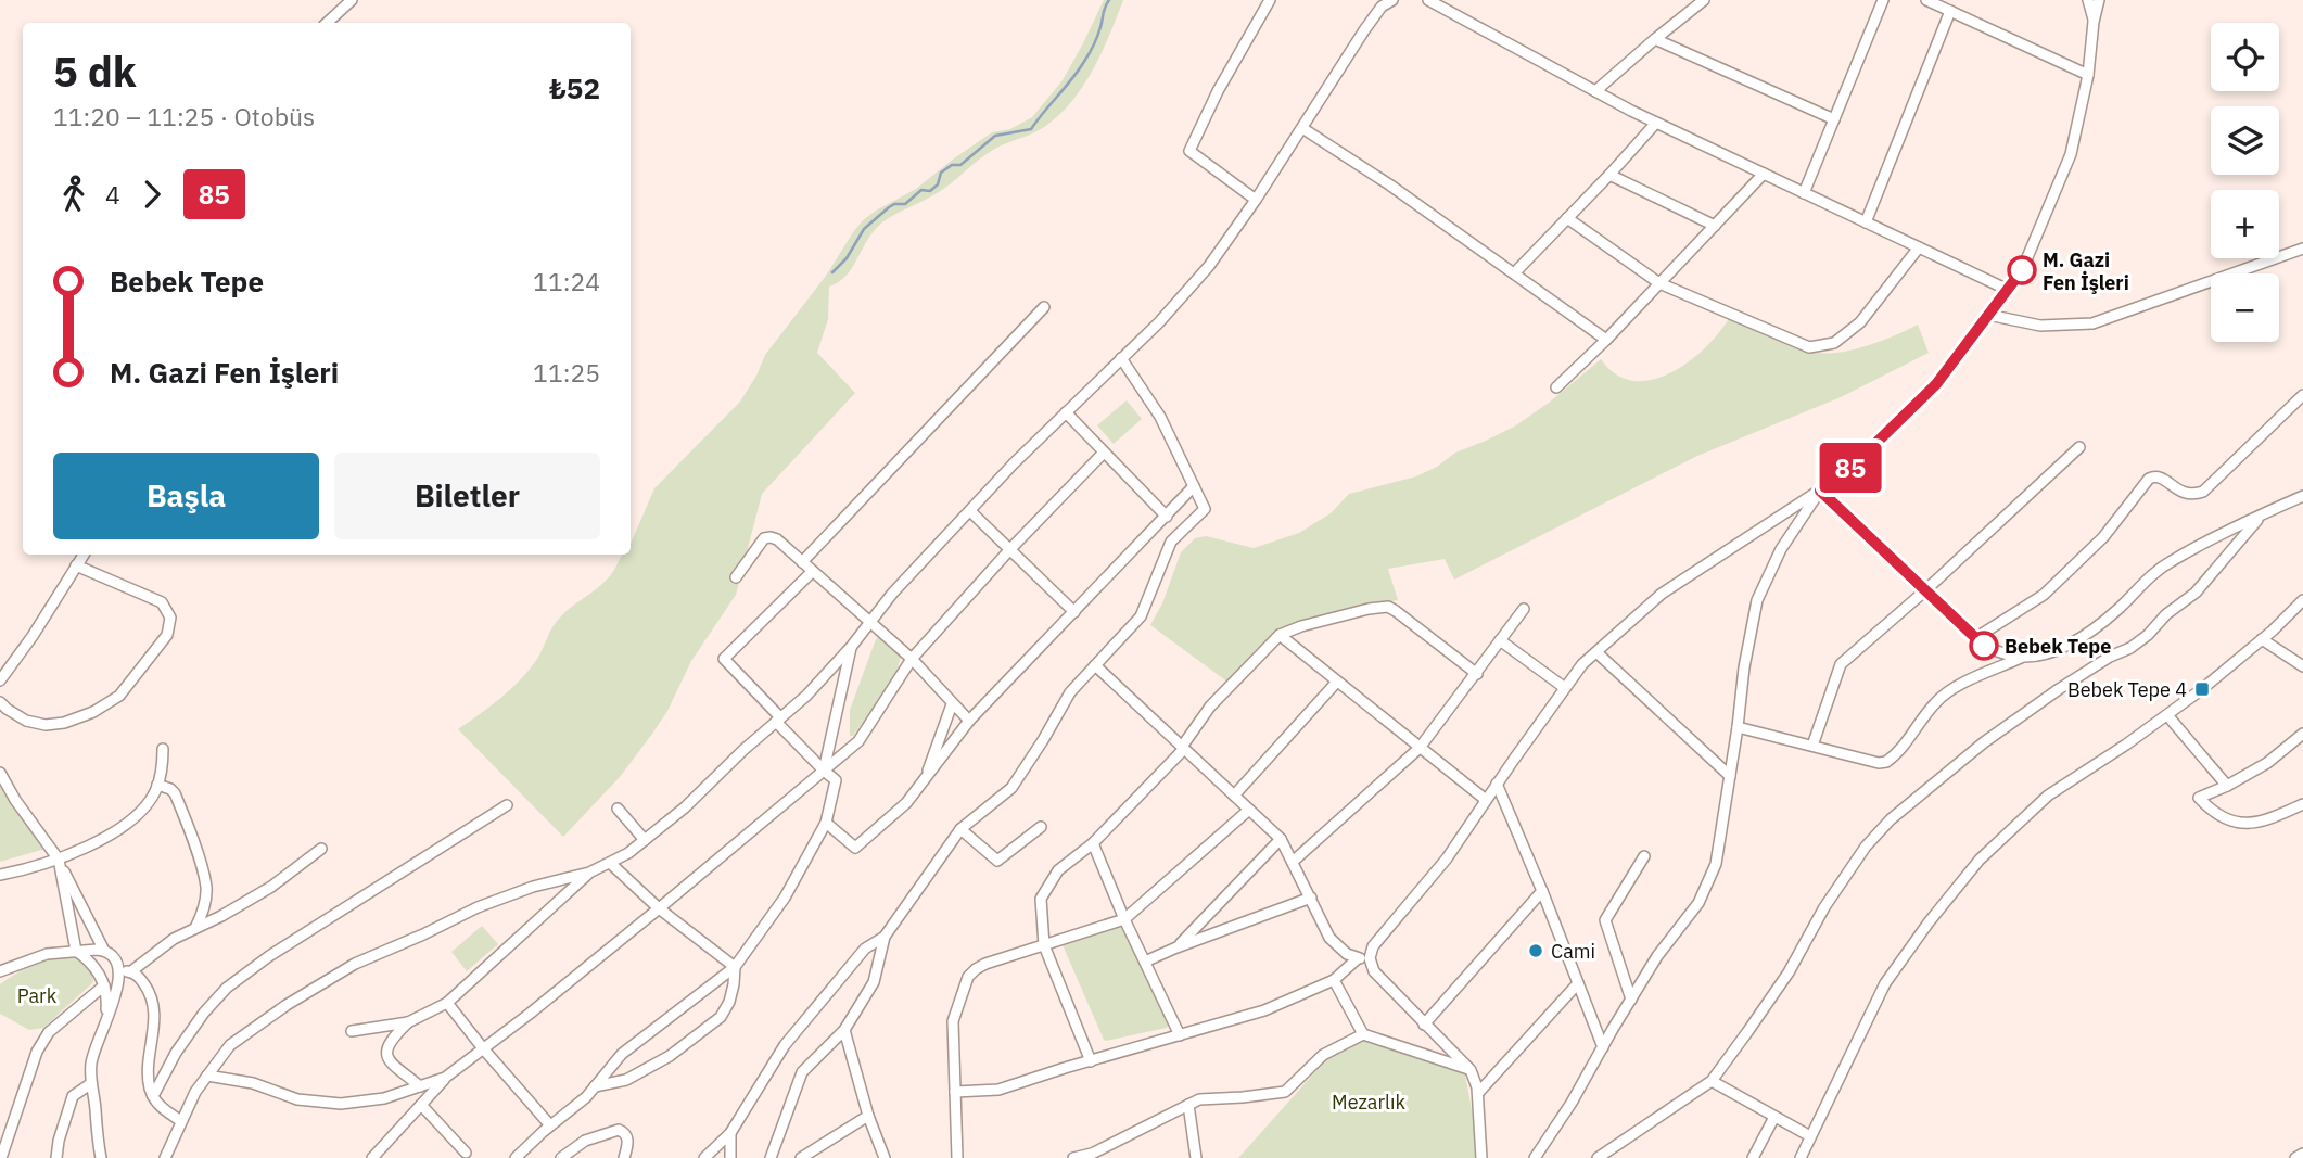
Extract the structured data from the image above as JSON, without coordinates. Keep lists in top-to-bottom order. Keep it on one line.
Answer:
{"parks":["Park","Mezarlık"],"places":{"other":["M. Gazi Fen İşleri","Bebek Tepe","Cami"],"transit":["Bebek Tepe 4"]},"lines":["bus line 85"],"page":{"on_map":"85","map_buttons":["+","−"],"heading":["5 dk","11:20 – 11:25 · Otobüs","₺52"],"legs":["4","85"],"list":[{"name":"Bebek Tepe","value":"11:24"},{"name":"M. Gazi Fen İşleri","value":"11:25"}],"buttons":["Başla","Biletler"]}}
